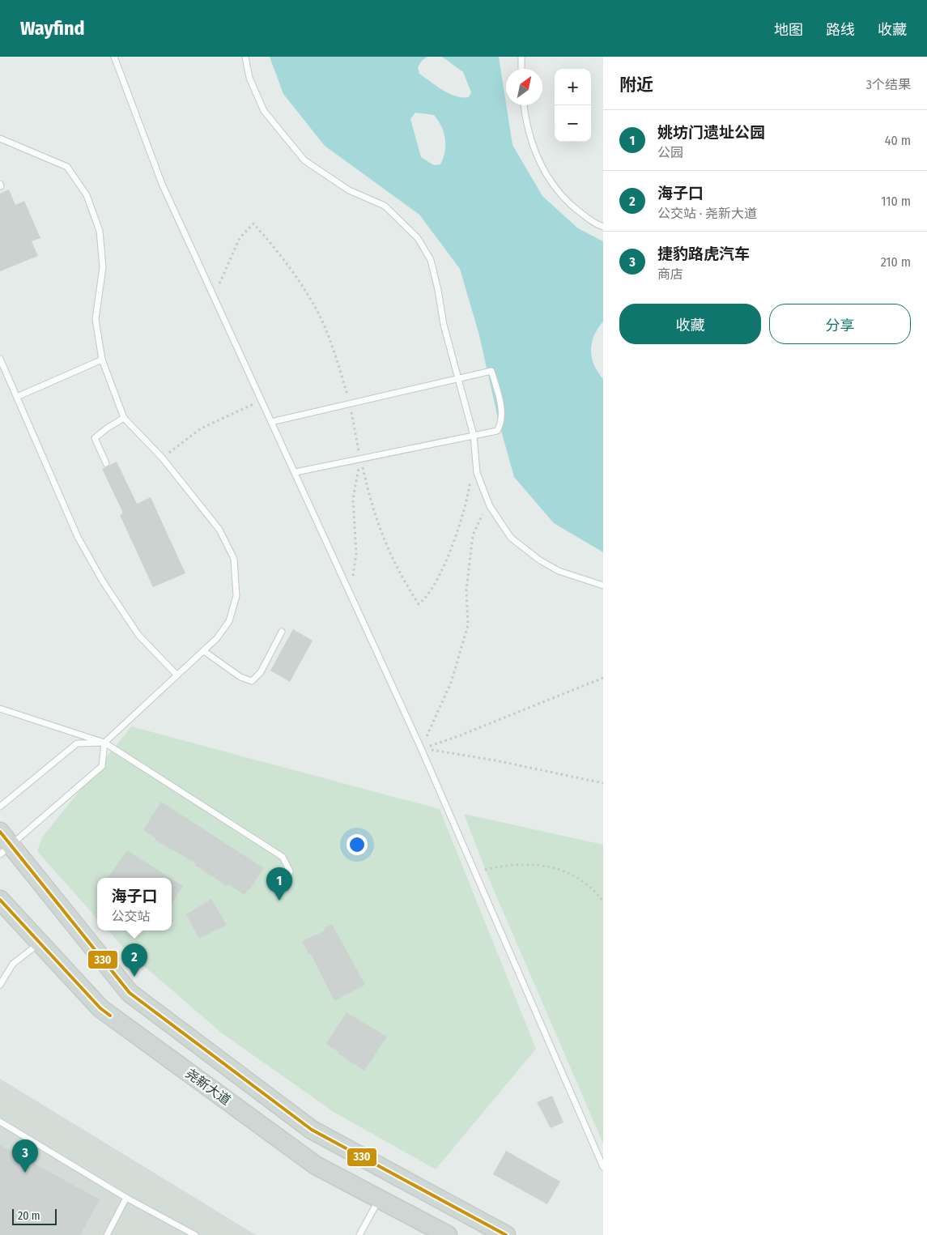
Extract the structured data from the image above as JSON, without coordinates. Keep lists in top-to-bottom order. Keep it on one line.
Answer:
{"streets":{"main road":["尧新大道"]},"lines":["transit line 330"],"scale_bar":"20 m","north":"top right","page":{"header":"Wayfind","nav":["地图","路线","收藏"],"heading":["附近","3个结果"],"map_buttons":["+","−"],"list":[{"mark":"1","name":"姚坊门遗址公园","note":"公园","value":"40 m"},{"mark":"2","name":"海子口","note":"公交站 · 尧新大道","value":"110 m"},{"mark":"3","name":"捷豹路虎汽车","note":"商店","value":"210 m"}],"buttons":["收藏","分享"],"pins":["1","2","3"],"popup":["海子口","公交站"],"scale":"20 m"}}
